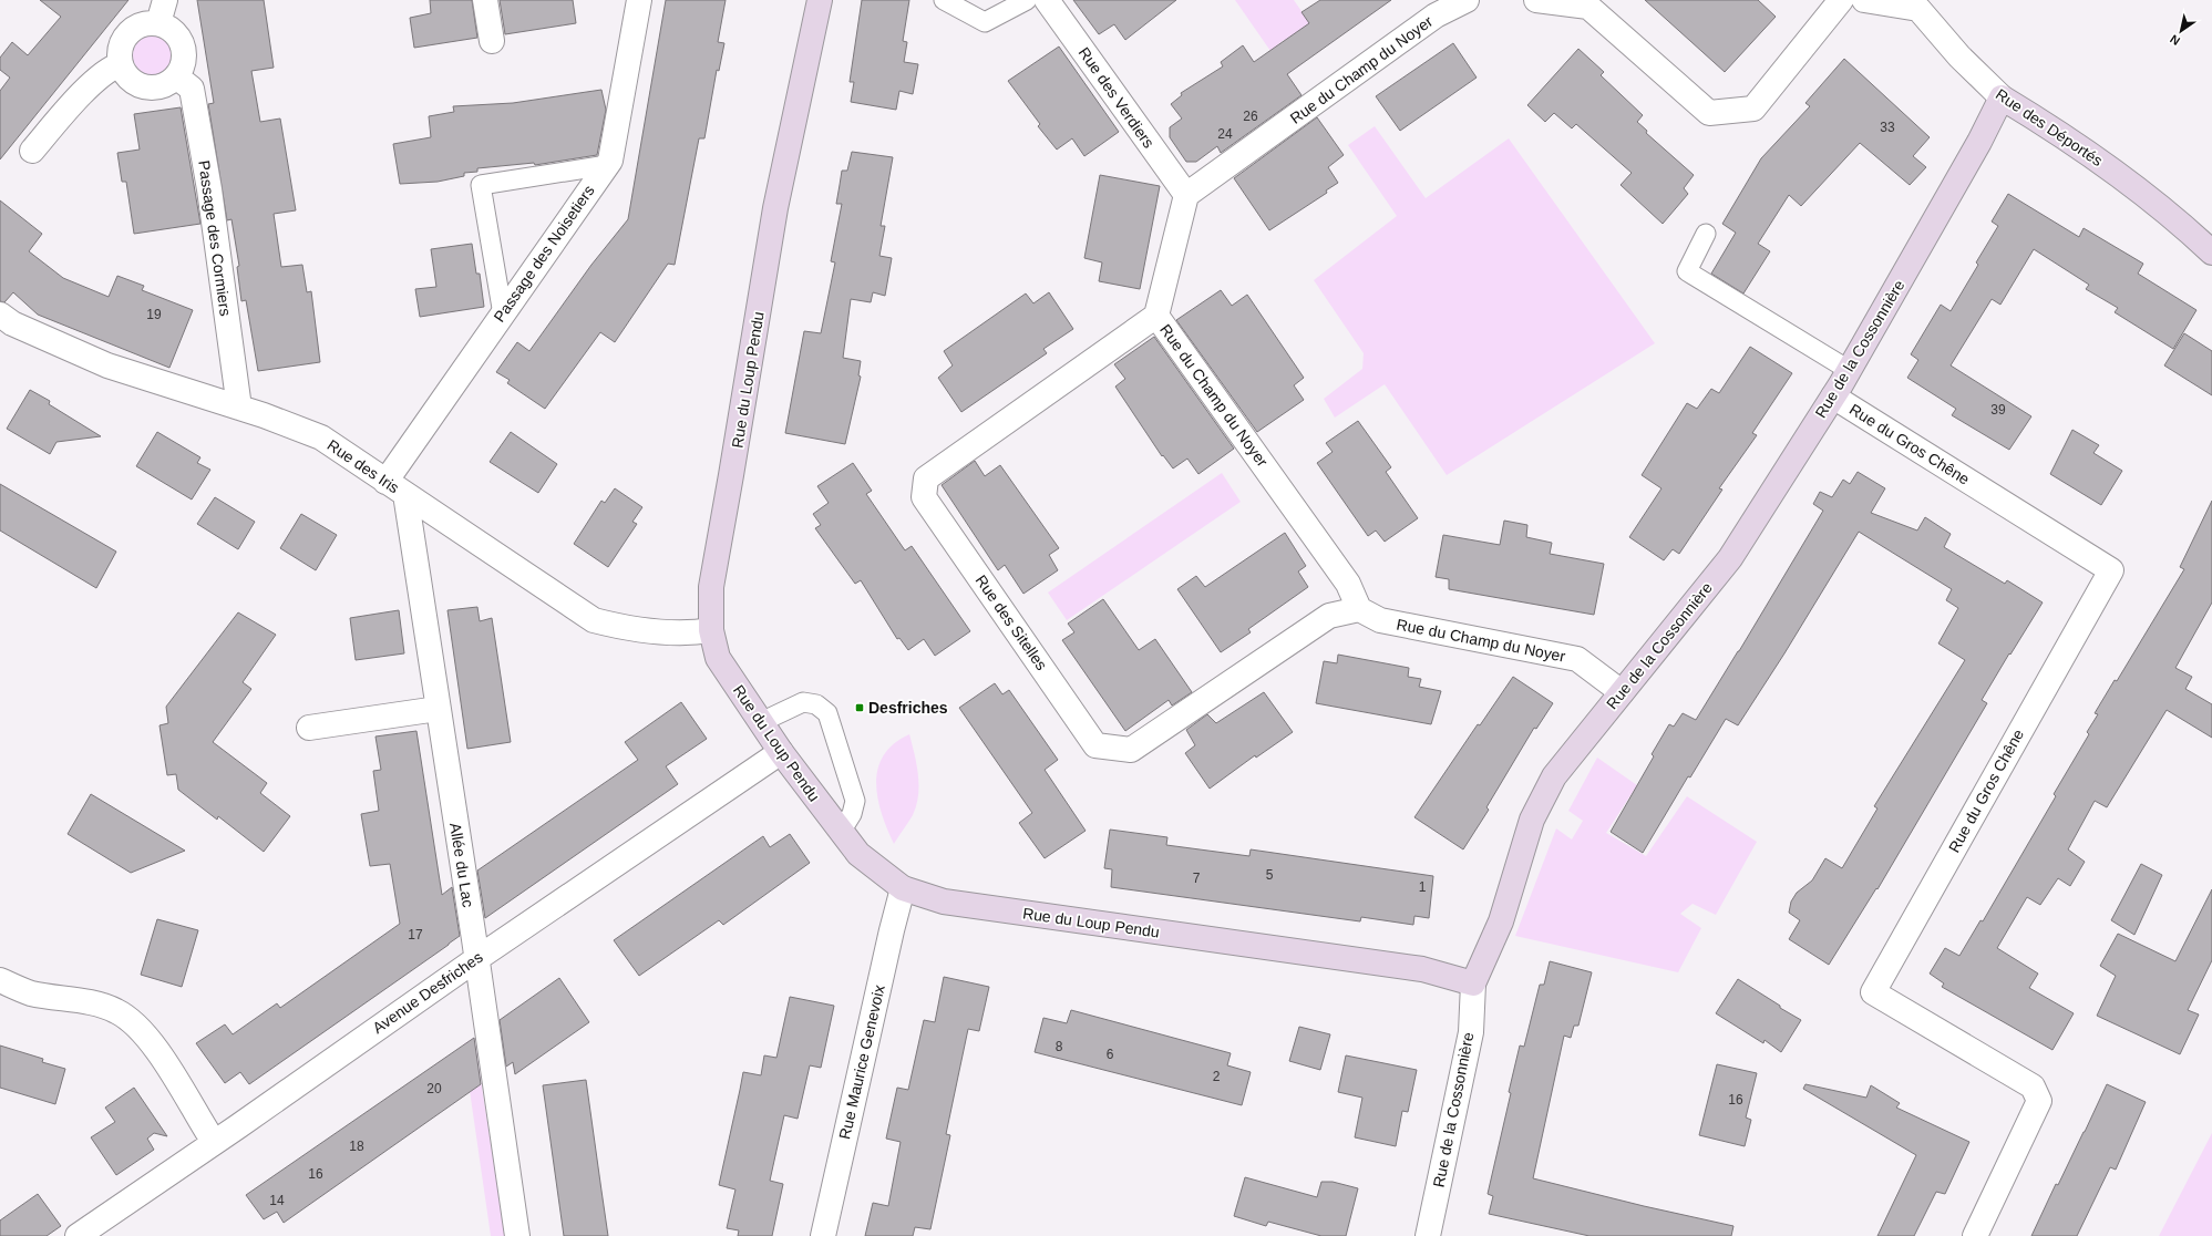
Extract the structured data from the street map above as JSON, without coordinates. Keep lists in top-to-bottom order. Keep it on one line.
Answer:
{"streets":{"street":["Rue du Champ du Noyer","Rue des Verdiers","Rue des Déportés","Passage des Cormiers","Passage des Noisetiers","Rue de la Cossonnière","Rue du Loup Pendu","Rue du Gros Chêne","Rue des Iris","Rue des Sitelles","Allée du Lac","Avenue Desfriches","Rue Maurice Genevoix"]},"crossings":[["Rue du Champ du Noyer","Rue des Verdiers"],["Rue du Champ du Noyer","Rue de la Cossonnière"],["Rue du Champ du Noyer","Rue des Sitelles"],["Rue des Déportés","Rue de la Cossonnière"],["Passage des Cormiers","Rue des Iris"],["Passage des Noisetiers","Rue des Iris"],["Passage des Noisetiers","Allée du Lac"],["Rue de la Cossonnière","Rue du Loup Pendu"],["Rue de la Cossonnière","Rue du Gros Chêne"],["Rue du Loup Pendu","Rue des Iris"],["Rue du Loup Pendu","Avenue Desfriches"],["Rue du Loup Pendu","Rue Maurice Genevoix"],["Rue des Iris","Allée du Lac"],["Allée du Lac","Avenue Desfriches"]],"places":{"transit":["Desfriches"]},"house_numbers":["26","33","24","19","39","5","7","1","17","8","6","2","20","16","18","16","14"],"north":"bottom left"}
